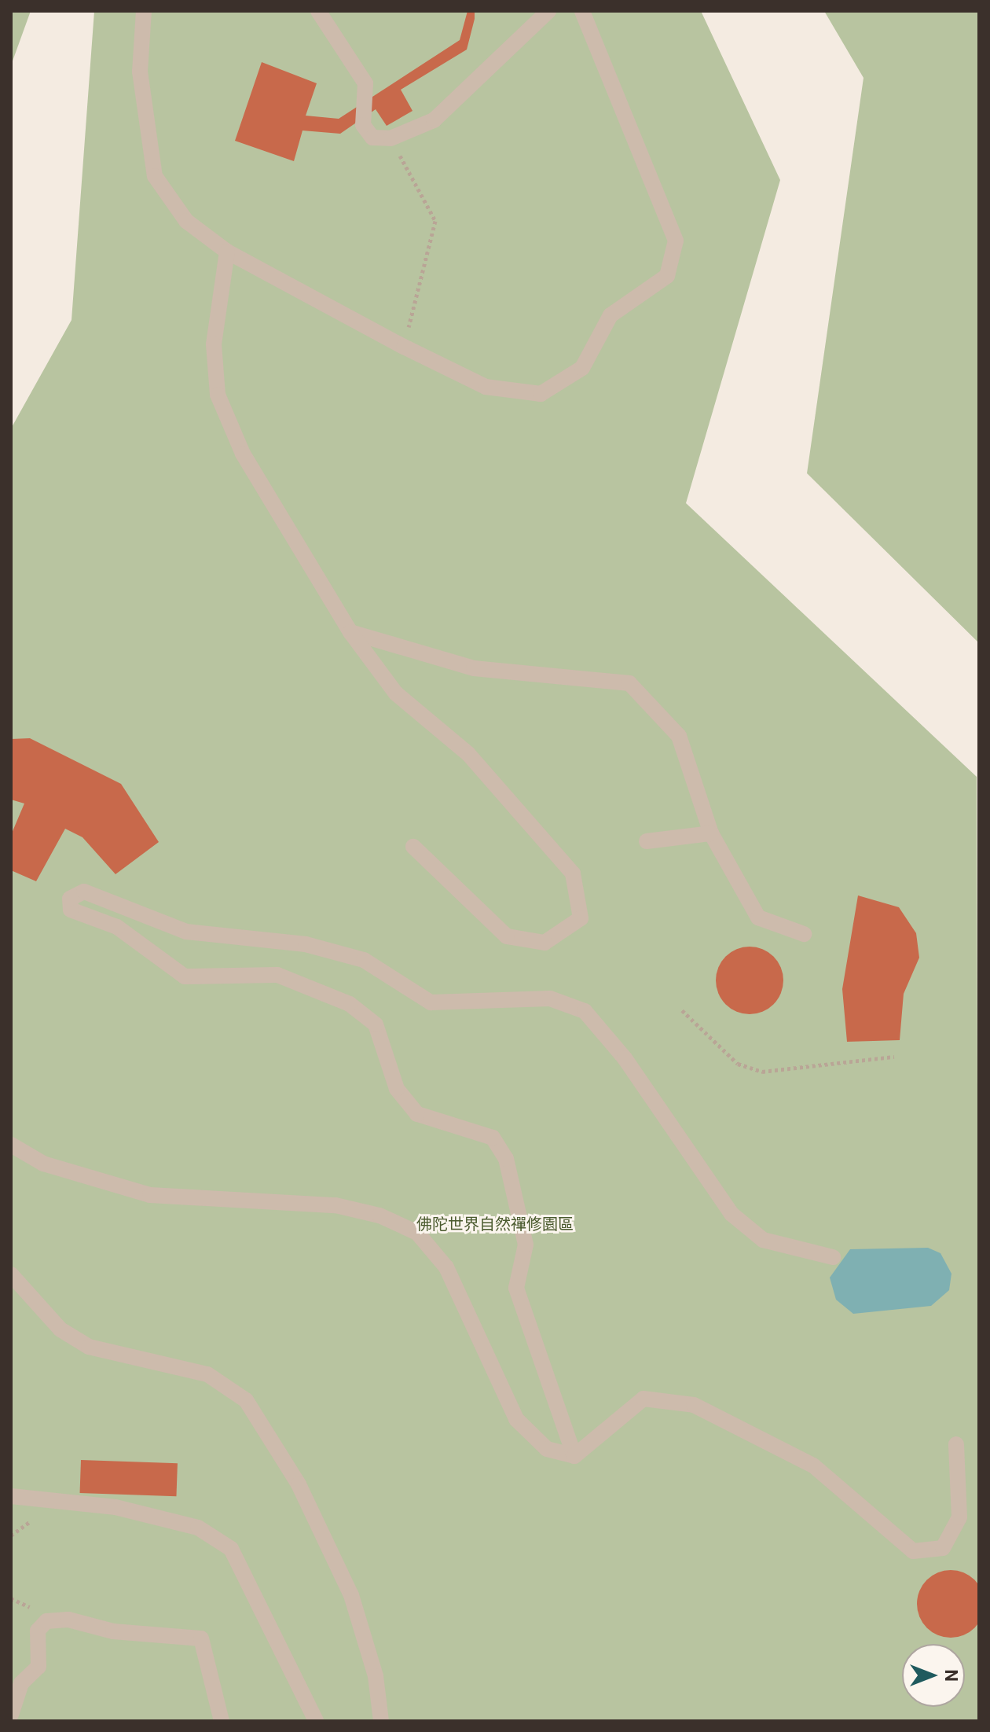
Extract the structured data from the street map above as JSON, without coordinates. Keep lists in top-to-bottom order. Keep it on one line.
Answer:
{"parks":["佛陀世界自然禪修園區"],"north":"right"}
